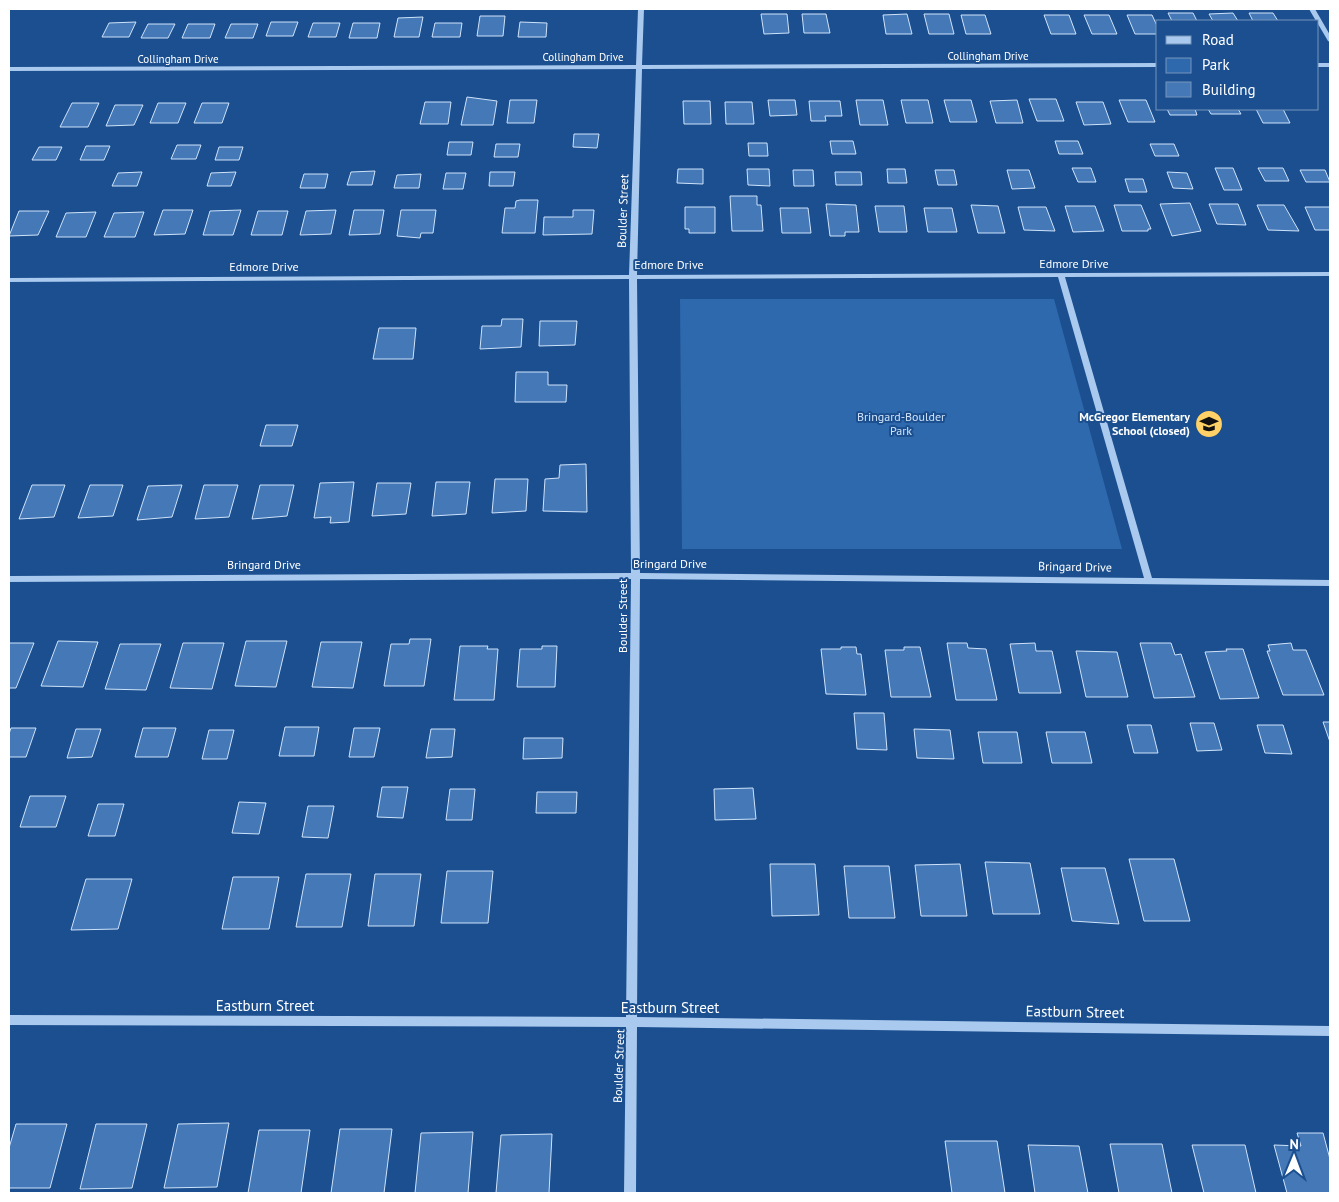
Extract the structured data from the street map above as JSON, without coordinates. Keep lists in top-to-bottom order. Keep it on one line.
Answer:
{"streets":{"street":["Collingham Drive","Boulder Street","Edmore Drive","Bringard Drive","Eastburn Street"]},"crossings":[["Collingham Drive","Boulder Street"],["Boulder Street","Edmore Drive"],["Boulder Street","Bringard Drive"],["Boulder Street","Eastburn Street"]],"parks":["Bringard-Boulder Park"],"places":{"school or university":["McGregor Elementary School (closed)"]},"legend":["Road","Park","Building"],"north":"top"}
